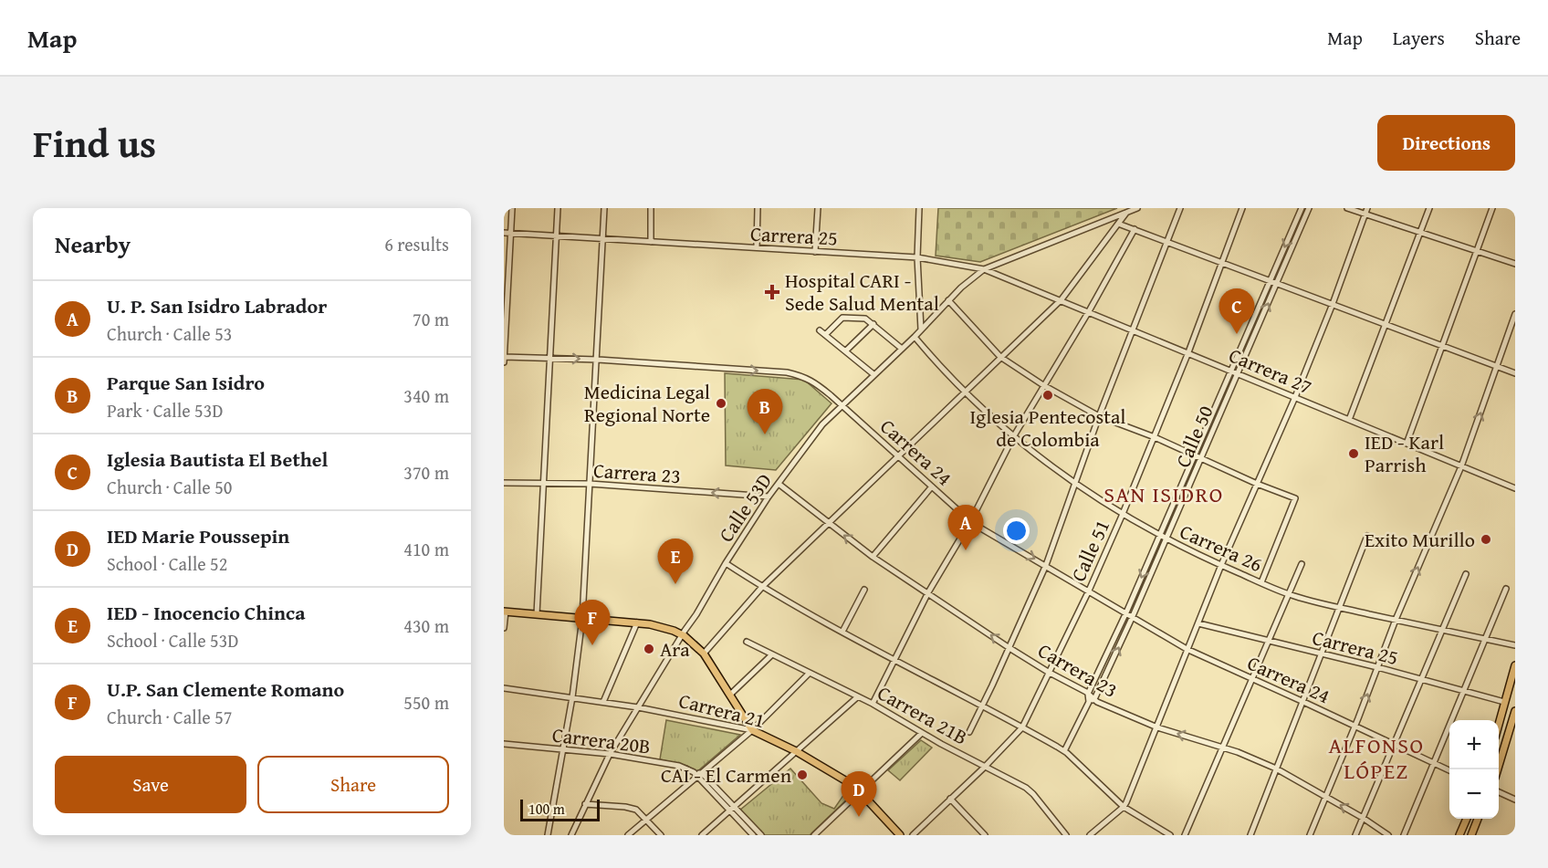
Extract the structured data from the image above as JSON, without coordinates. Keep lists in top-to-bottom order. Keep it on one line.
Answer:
{"streets":{"main road":["Carrera 21"],"street":["Carrera 25","Carrera 27","Calle 50","Carrera 24","Carrera 23","Calle 53D","Carrera 26","Calle 51","Carrera 21B","Carrera 20B"]},"crossings":[["Carrera 25","Carrera 27"],["Carrera 25","Calle 53D"],["Carrera 27","Calle 50"],["Carrera 27","Calle 53D"],["Carrera 27","Calle 51"],["Calle 50","Carrera 24"],["Calle 50","Carrera 23"],["Calle 50","Carrera 26"],["Carrera 24","Calle 53D"],["Carrera 24","Calle 51"],["Carrera 23","Calle 53D"],["Carrera 23","Calle 51"],["Calle 53D","Carrera 26"],["Calle 53D","Carrera 21"],["Calle 53D","Carrera 20B"],["Carrera 26","Calle 51"],["Calle 51","Carrera 21B"]],"one_way":["Carrera 24","Carrera 23"],"districts":["SAN ISIDRO","ALFONSO LÓPEZ"],"places":{"health":["Hospital CARI - Sede Salud Mental"],"other":["Iglesia Pentecostal de Colombia","Medicina Legal Regional Norte","IED - Karl Parrish","Exito Murillo","Ara","CAI - El Carmen"]},"scale_bar":"100 m","page":{"header":"Map","nav":["Map","Layers","Share"],"title":"Find us","buttons":["Directions",["Save","Share"]],"heading":["Nearby","6 results"],"list":[{"mark":"A","name":"U. P. San Isidro Labrador","note":"Church · Calle 53","value":"70 m"},{"mark":"B","name":"Parque San Isidro","note":"Park · Calle 53D","value":"340 m"},{"mark":"C","name":"Iglesia Bautista El Bethel","note":"Church · Calle 50","value":"370 m"},{"mark":"D","name":"IED Marie Poussepin","note":"School · Calle 52","value":"410 m"},{"mark":"E","name":"IED - Inocencio Chinca","note":"School · Calle 53D","value":"430 m"},{"mark":"F","name":"U.P. San Clemente Romano","note":"Church · Calle 57","value":"550 m"}],"pins":["C","B","A","E","F","D"],"map_buttons":["+","−"],"scale":"100 m"}}
